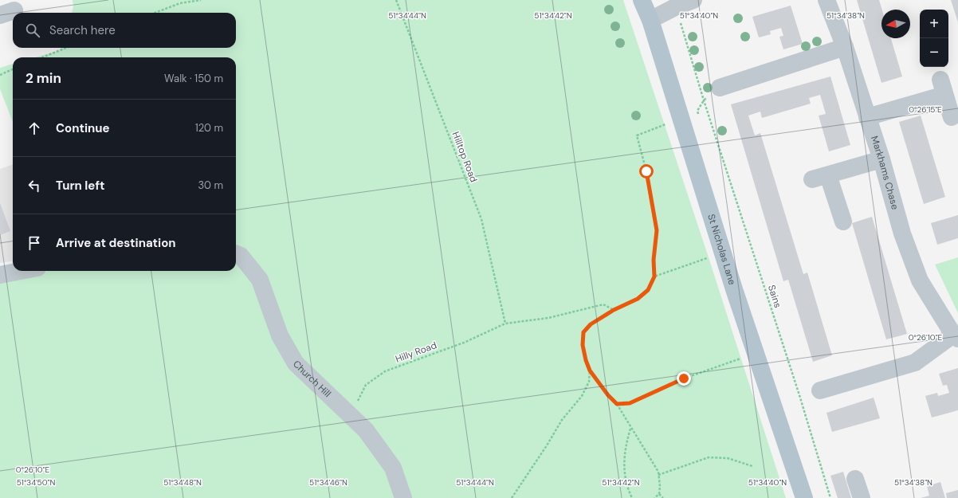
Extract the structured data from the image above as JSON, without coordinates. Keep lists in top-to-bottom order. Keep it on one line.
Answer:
{"streets":{"main road":["St Nicholas Lane"],"street":["Markhams Chase","Church Hill"],"path":["Hilltop Road","Sains","Hilly Road"]},"crossings":[["Hilltop Road","Hilly Road"],["Hilly Road","Church Hill"]],"north":"left","page":{"map_buttons":["+","−"],"search":"Search here","heading":["2 min","Walk · 150 m"],"list":[["Continue","120 m"],["Turn left","30 m"],"Arrive at destination"]},"coordinates":["51°34'44\"N","51°34'42\"N","51°34'40\"N","51°34'38\"N","0°26'15\"E","0°26'10\"E","51°34'50\"N","51°34'48\"N","51°34'46\"N"]}
